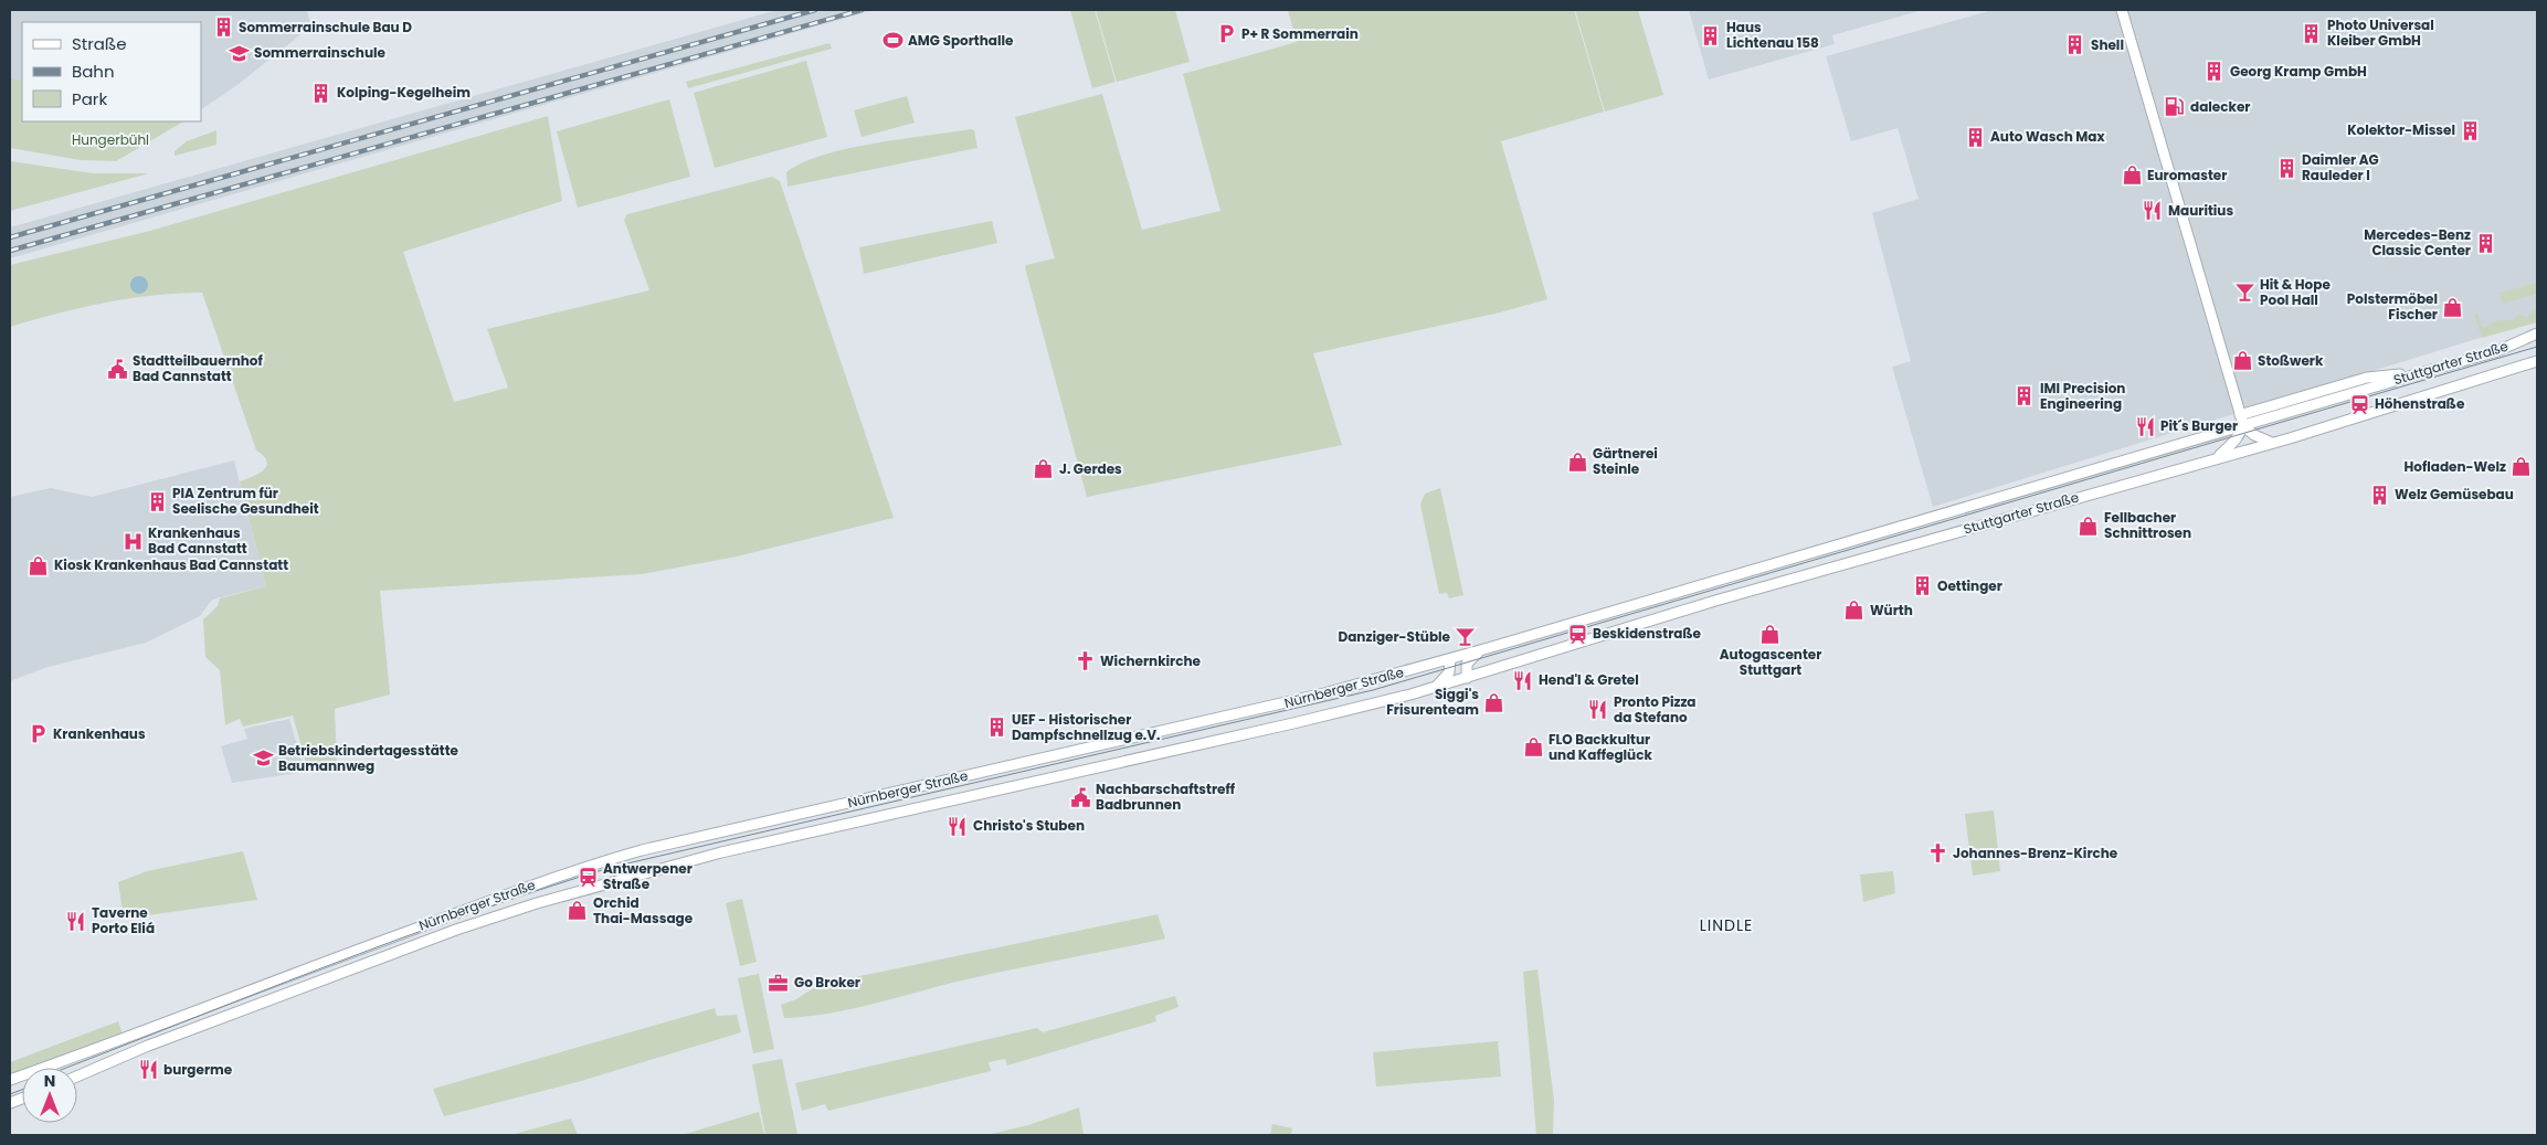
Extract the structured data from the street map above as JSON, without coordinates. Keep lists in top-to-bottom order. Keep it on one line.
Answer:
{"streets":{"main road":["Stuttgarter Straße","Nürnberger Straße"]},"crossings":[["Stuttgarter Straße","Nürnberger Straße"]],"districts":["LINDLE"],"parks":["Hungerbühl"],"places":{"building":["Sommerrainschule Bau D","Photo Universal Kleiber GmbH","Haus Lichtenau 158","Shell","Georg Kramp GmbH","Kolping-Kegelheim","Kolektor-Missel","Auto Wasch Max","Daimler AG Rauleder I","Mercedes-Benz Classic Center","IMI Precision Engineering","Welz Gemüsebau","PIA Zentrum für Seelische Gesundheit","Oettinger","UEF - Historischer Dampfschnellzug e.V."],"parking":["P+ R Sommerrain","Krankenhaus"],"sports":["AMG Sporthalle"],"school or university":["Sommerrainschule","Betriebskindertagesstätte Baumannweg"],"fuel station":["dalecker"],"shop":["Euromaster","Polstermöbel Fischer","Stoßwerk","Gärtnerei Steinle","Hofladen-Welz","J. Gerdes","Fellbacher Schnittrosen","Kiosk Krankenhaus Bad Cannstatt","Würth","Autogascenter Stuttgart","Siggi's Frisurenteam","FLO Backkultur und Kaffeglück","Orchid Thai-Massage"],"restaurant":["Mauritius","Pit´s Burger","Hend'l & Gretel","Pronto Pizza da Stefano","Christo's Stuben","Taverne Porto Eliá","burgerme"],"bar":["Hit & Hope Pool Hall","Danziger-Stüble"],"public building":["Stadtteilbauernhof Bad Cannstatt","Nachbarschaftstreff Badbrunnen"],"station":["Höhenstraße","Beskidenstraße","Antwerpener Straße"],"hospital":["Krankenhaus Bad Cannstatt"],"church":["Wichernkirche","Johannes-Brenz-Kirche"],"office":["Go Broker"]},"legend":["Straße","Bahn","Park"],"north":"top"}
